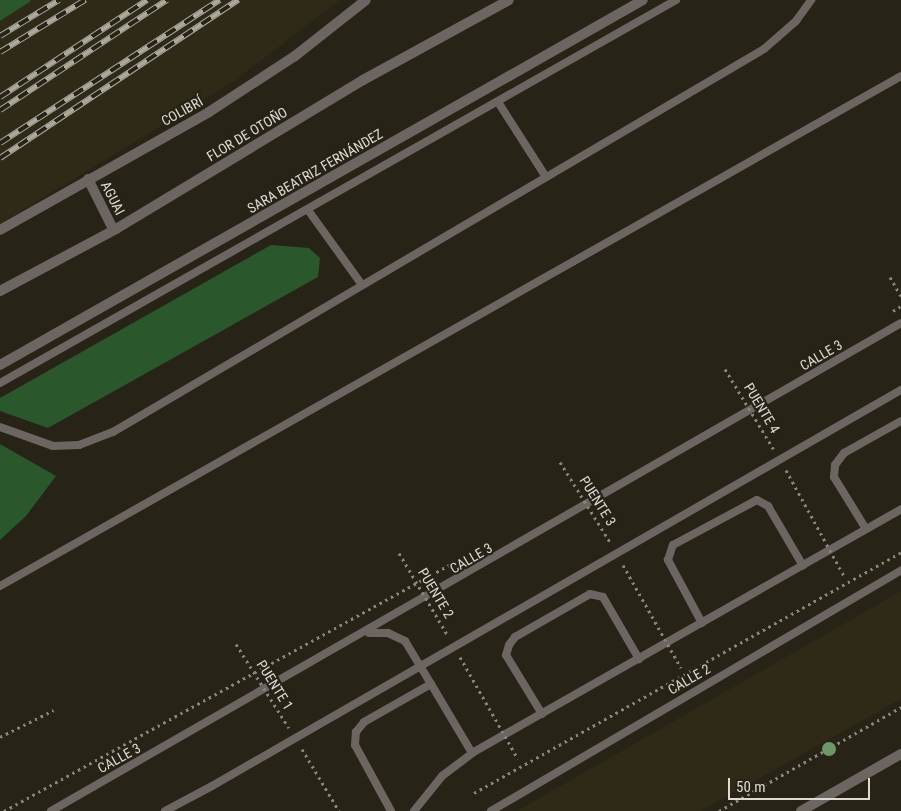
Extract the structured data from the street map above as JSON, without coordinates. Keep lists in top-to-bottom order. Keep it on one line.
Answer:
{"streets":{"street":["COLIBRÍ","FLOR DE OTOÑO","SARA BEATRIZ FERNÁNDEZ","AGUAI"],"lane":["CALLE 3","CALLE 2"],"path":["PUENTE 4","PUENTE 3","PUENTE 2","PUENTE 1"]},"crossings":[["COLIBRÍ","AGUAI"],["FLOR DE OTOÑO","AGUAI"]],"scale_bar":"50 m"}
